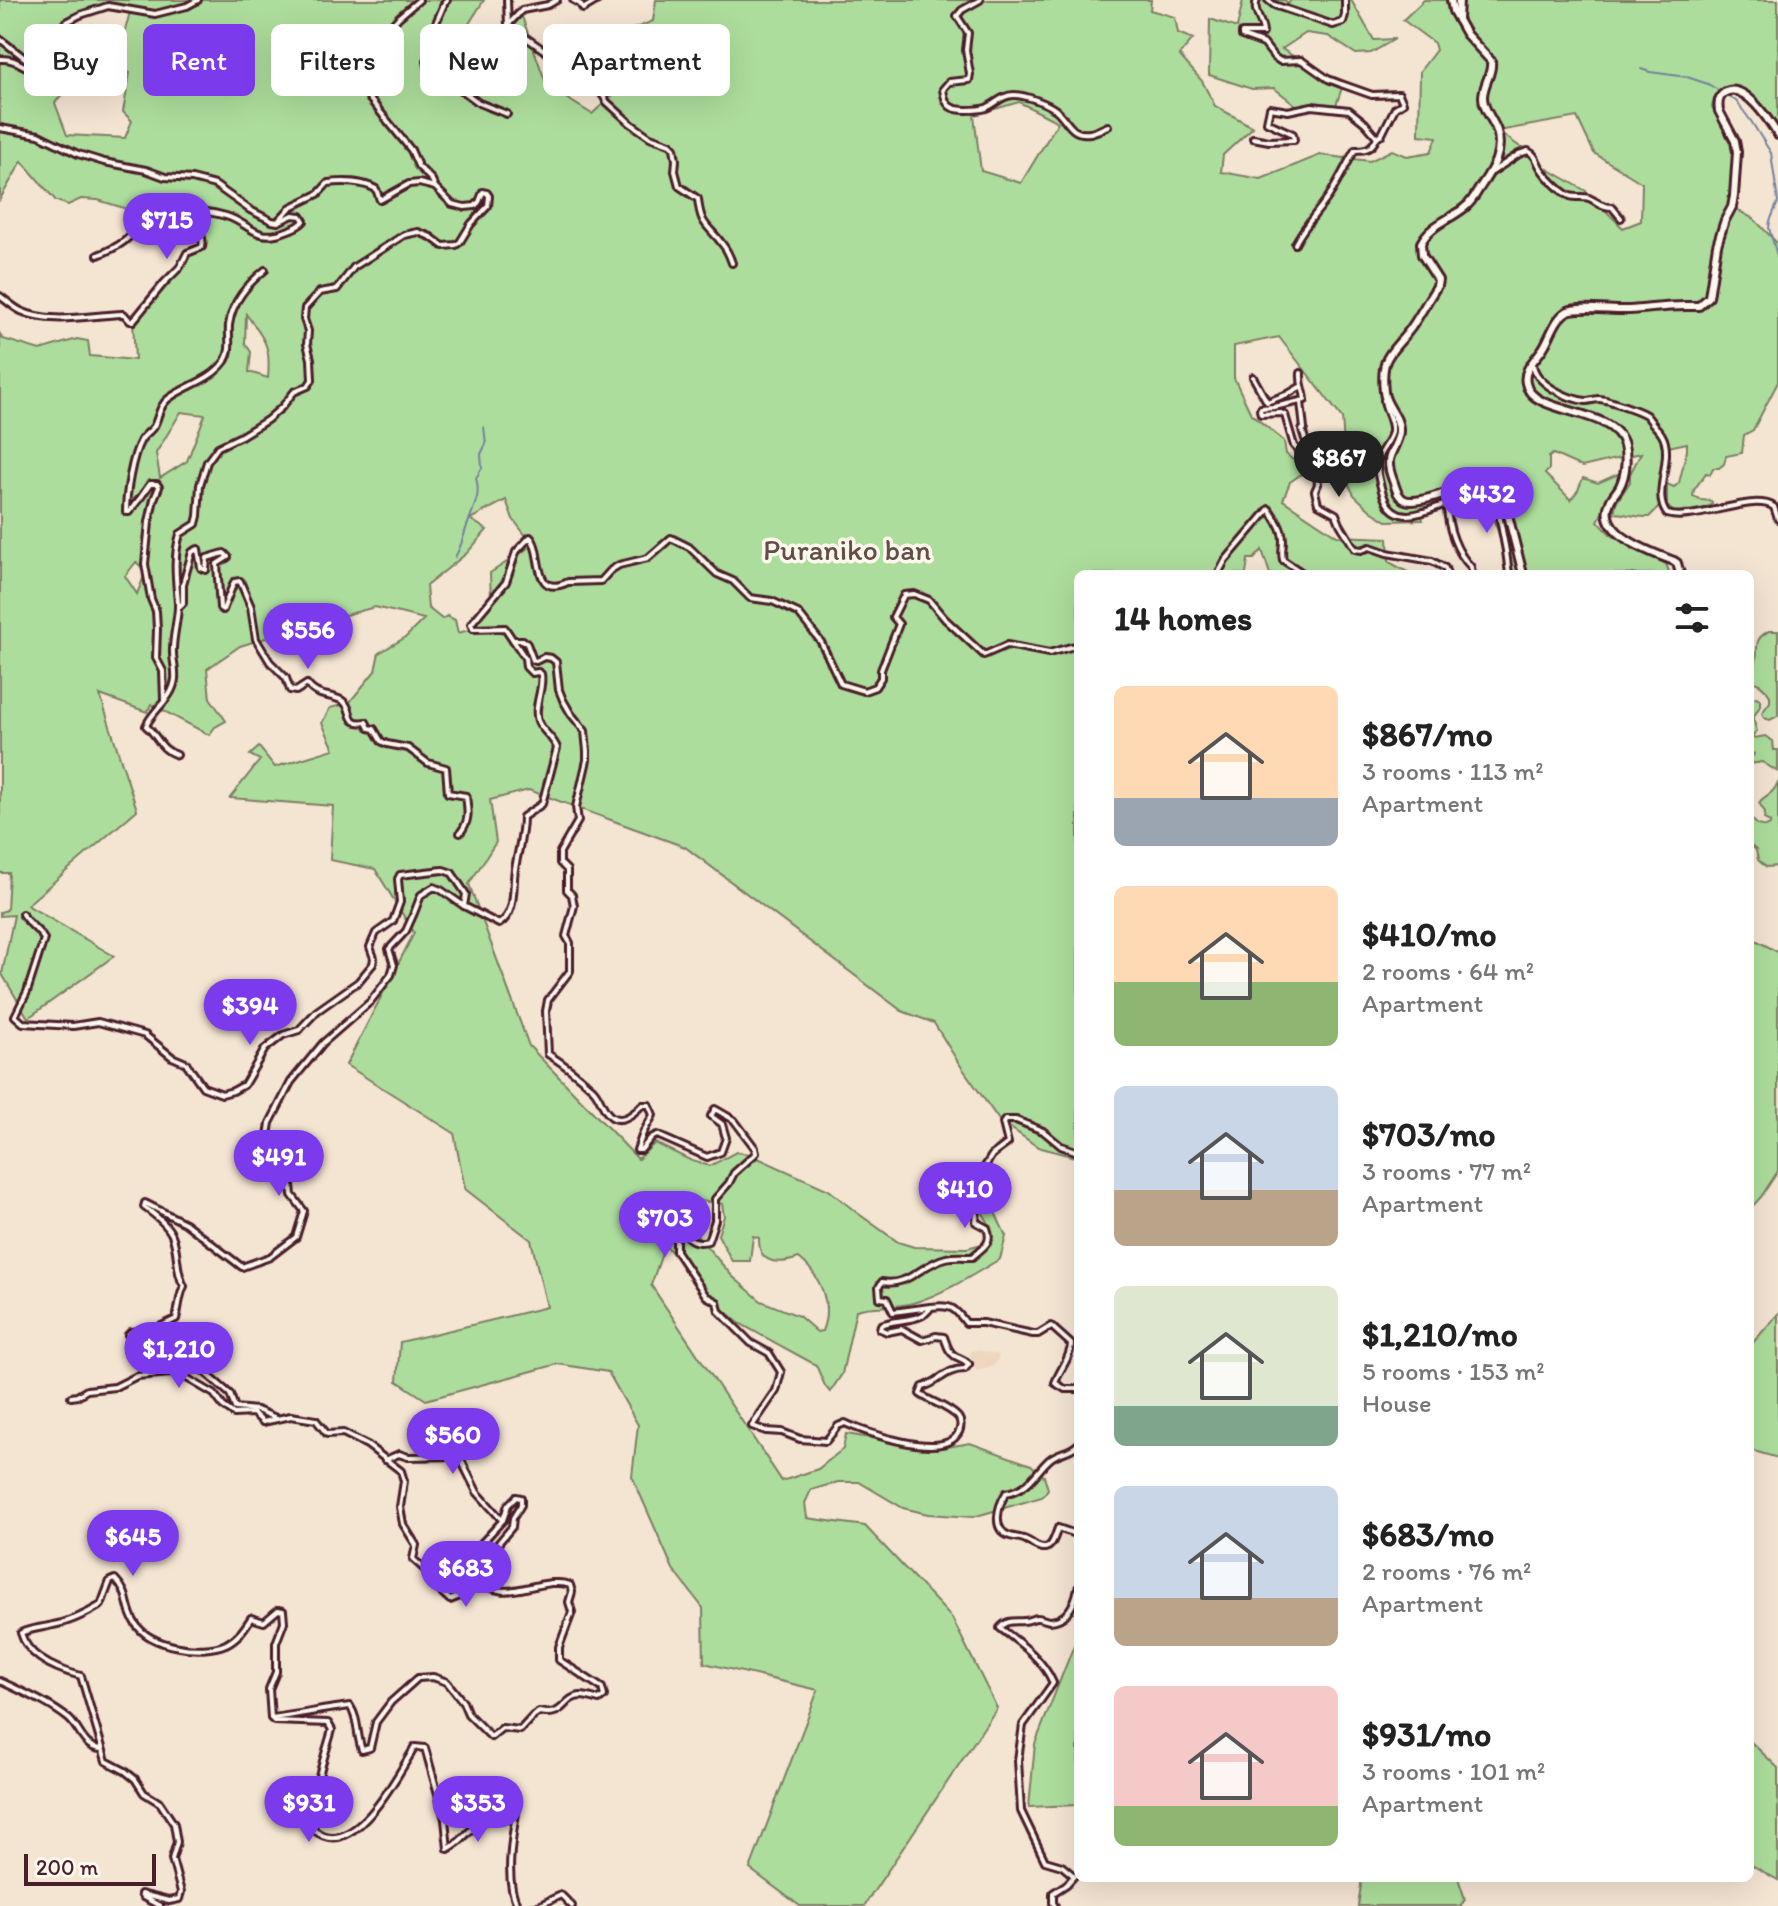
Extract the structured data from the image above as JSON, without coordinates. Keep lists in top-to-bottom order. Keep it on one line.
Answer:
{"parks":["Puraniko ban"],"scale_bar":"200 m","page":{"chip":["Buy","Rent","Filters","New","Apartment"],"price":["$715","$867","$432","$556","$394","$491","$410","$703","$1,210","$560","$645","$683","$931","$353"],"heading":"14 homes","list":[{"name":"$867/mo","note":"3 rooms · 113 m² · Apartment"},{"name":"$410/mo","note":"2 rooms · 64 m² · Apartment"},{"name":"$703/mo","note":"3 rooms · 77 m² · Apartment"},{"name":"$1,210/mo","note":"5 rooms · 153 m² · House"},{"name":"$683/mo","note":"2 rooms · 76 m² · Apartment"},{"name":"$931/mo","note":"3 rooms · 101 m² · Apartment"}],"scale":"200 m"}}
